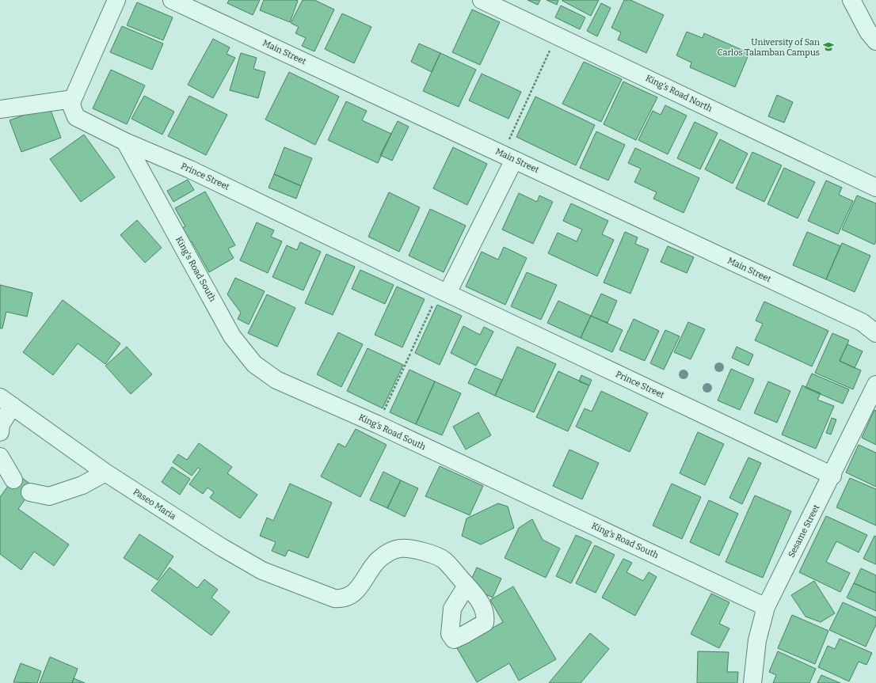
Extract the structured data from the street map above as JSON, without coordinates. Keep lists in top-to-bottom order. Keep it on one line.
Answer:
{"streets":{"street":["Main Street","King's Road North","Prince Street","King's Road South","Paseo Maria","Sesame Street"]},"crossings":[["Prince Street","King's Road South"],["Prince Street","Sesame Street"],["King's Road South","Sesame Street"]],"places":{"school or university":["University of San Carlos Talamban Campus"]}}
